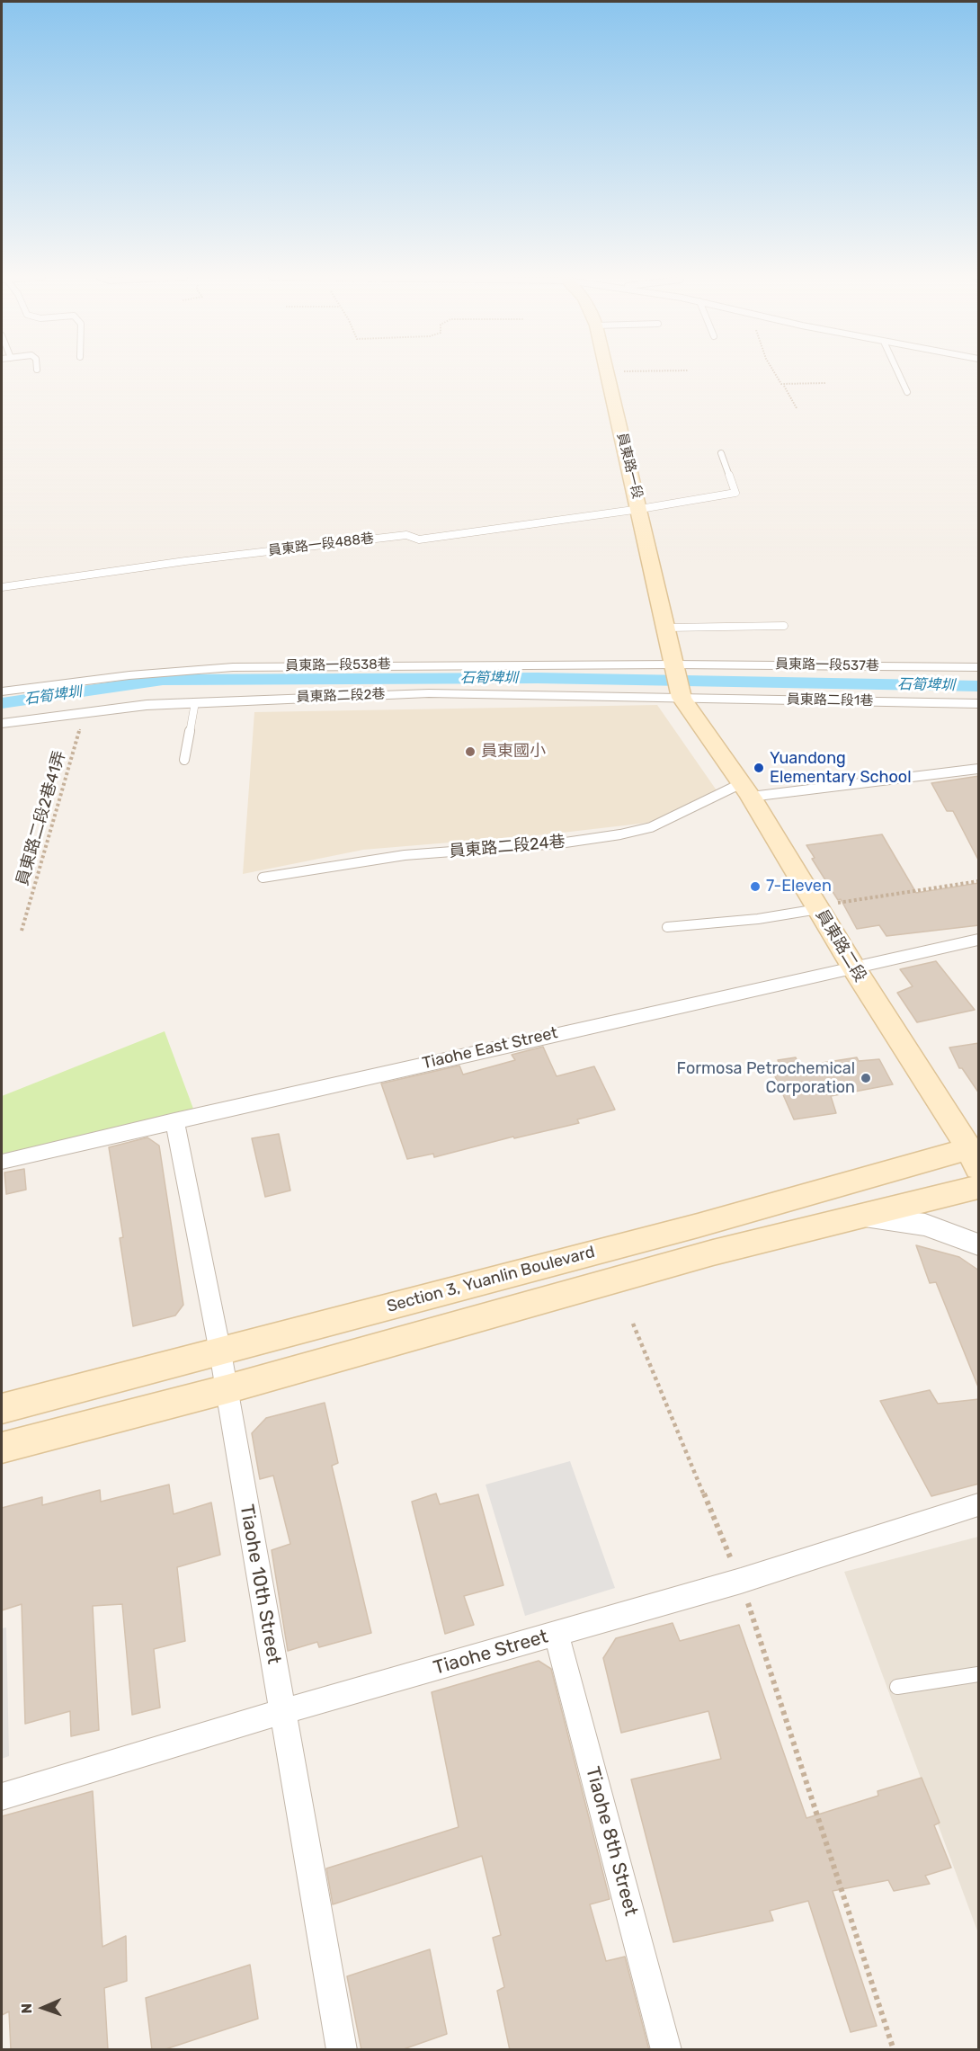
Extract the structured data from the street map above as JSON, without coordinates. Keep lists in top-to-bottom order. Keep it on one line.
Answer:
{"streets":{"main road":["員東路一段","員東路二段","Section 3, Yuanlin Boulevard"],"street":["員東路一段538巷","員東路一段537巷","員東路二段2巷","員東路二段1巷","Tiaohe East Street","Tiaohe 10th Street","Tiaohe Street","Tiaohe 8th Street"],"lane":["員東路一段488巷","員東路二段24巷"],"path":["員東路二段2巷41弄"]},"crossings":[["員東路一段","員東路一段488巷"],["員東路一段","員東路一段538巷"],["員東路一段","員東路一段537巷"],["員東路一段","員東路二段2巷"],["員東路一段","員東路二段1巷"],["員東路一段","員東路二段"],["員東路一段538巷","員東路一段537巷"],["員東路二段2巷","員東路二段1巷"],["員東路二段2巷","員東路二段2巷41弄"],["員東路二段2巷","員東路二段"],["員東路二段1巷","員東路二段"],["員東路二段24巷","員東路二段"],["員東路二段","Tiaohe East Street"],["員東路二段","Section 3, Yuanlin Boulevard"],["Tiaohe East Street","Tiaohe 10th Street"],["Section 3, Yuanlin Boulevard","Tiaohe 10th Street"],["Tiaohe 10th Street","Tiaohe Street"],["Tiaohe Street","Tiaohe 8th Street"]],"water":["石筍埤圳"],"places":["員東國小","Yuandong Elementary School","7-Eleven","Formosa Petrochemical Corporation"],"north":"left"}
